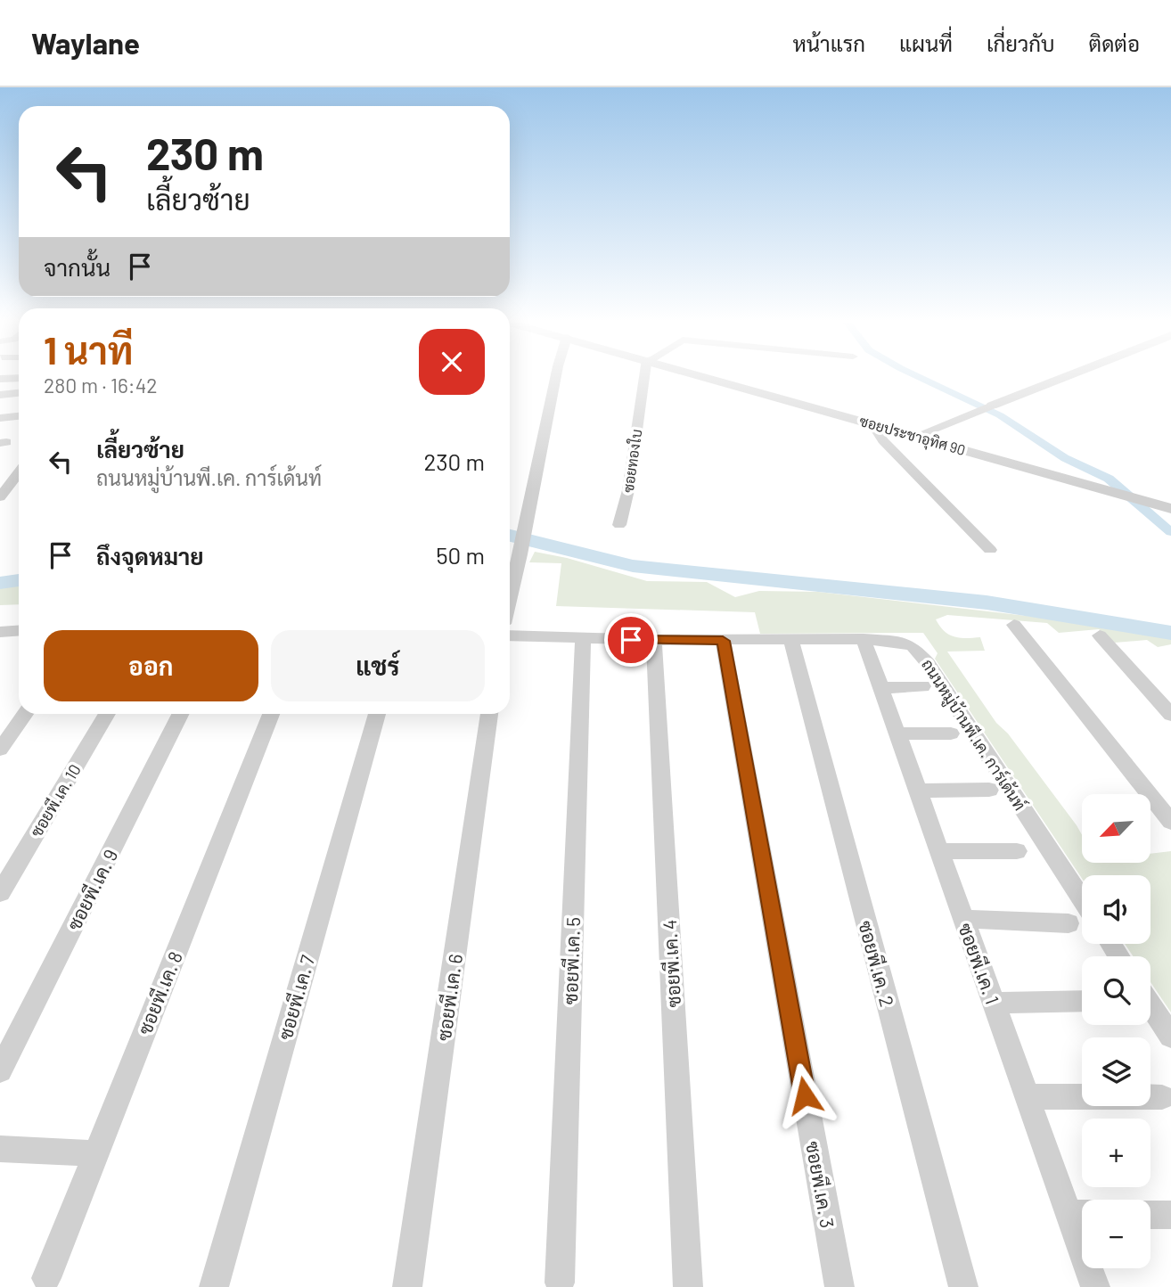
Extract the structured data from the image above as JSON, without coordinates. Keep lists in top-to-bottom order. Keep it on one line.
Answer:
{"streets":{"street":["ซอยประชาอุทิศ 90","ซอยทองใบ","ถนนหมู่บ้านพี.เค. การ์เด้นท์","ซอยพี.เค. 10","ซอยพี.เค. 9","ซอยพี.เค. 5","ซอยพี.เค. 4","ซอยพี.เค. 2","ซอยพี.เค. 1","ซอยพี.เค. 8","ซอยพี.เค. 7","ซอยพี.เค. 6","ซอยพี.เค. 3"]},"crossings":[["ถนนหมู่บ้านพี.เค. การ์เด้นท์","ซอยพี.เค. 5"],["ถนนหมู่บ้านพี.เค. การ์เด้นท์","ซอยพี.เค. 4"],["ถนนหมู่บ้านพี.เค. การ์เด้นท์","ซอยพี.เค. 2"],["ถนนหมู่บ้านพี.เค. การ์เด้นท์","ซอยพี.เค. 1"],["ถนนหมู่บ้านพี.เค. การ์เด้นท์","ซอยพี.เค. 3"]],"north":"bottom left","page":{"header":"Waylane","nav":["หน้าแรก","แผนที่","เกี่ยวกับ","ติดต่อ"],"turn":["230 m","เลี้ยวซ้าย"],"then":"จากนั้น","heading":["1 นาที","280 m · 16:42"],"list":[{"name":"เลี้ยวซ้าย","note":"ถนนหมู่บ้านพี.เค. การ์เด้นท์","value":"230 m"},{"name":"ถึงจุดหมาย","value":"50 m"}],"buttons":["ออก","แชร์"],"map_buttons":["+","−"]}}
